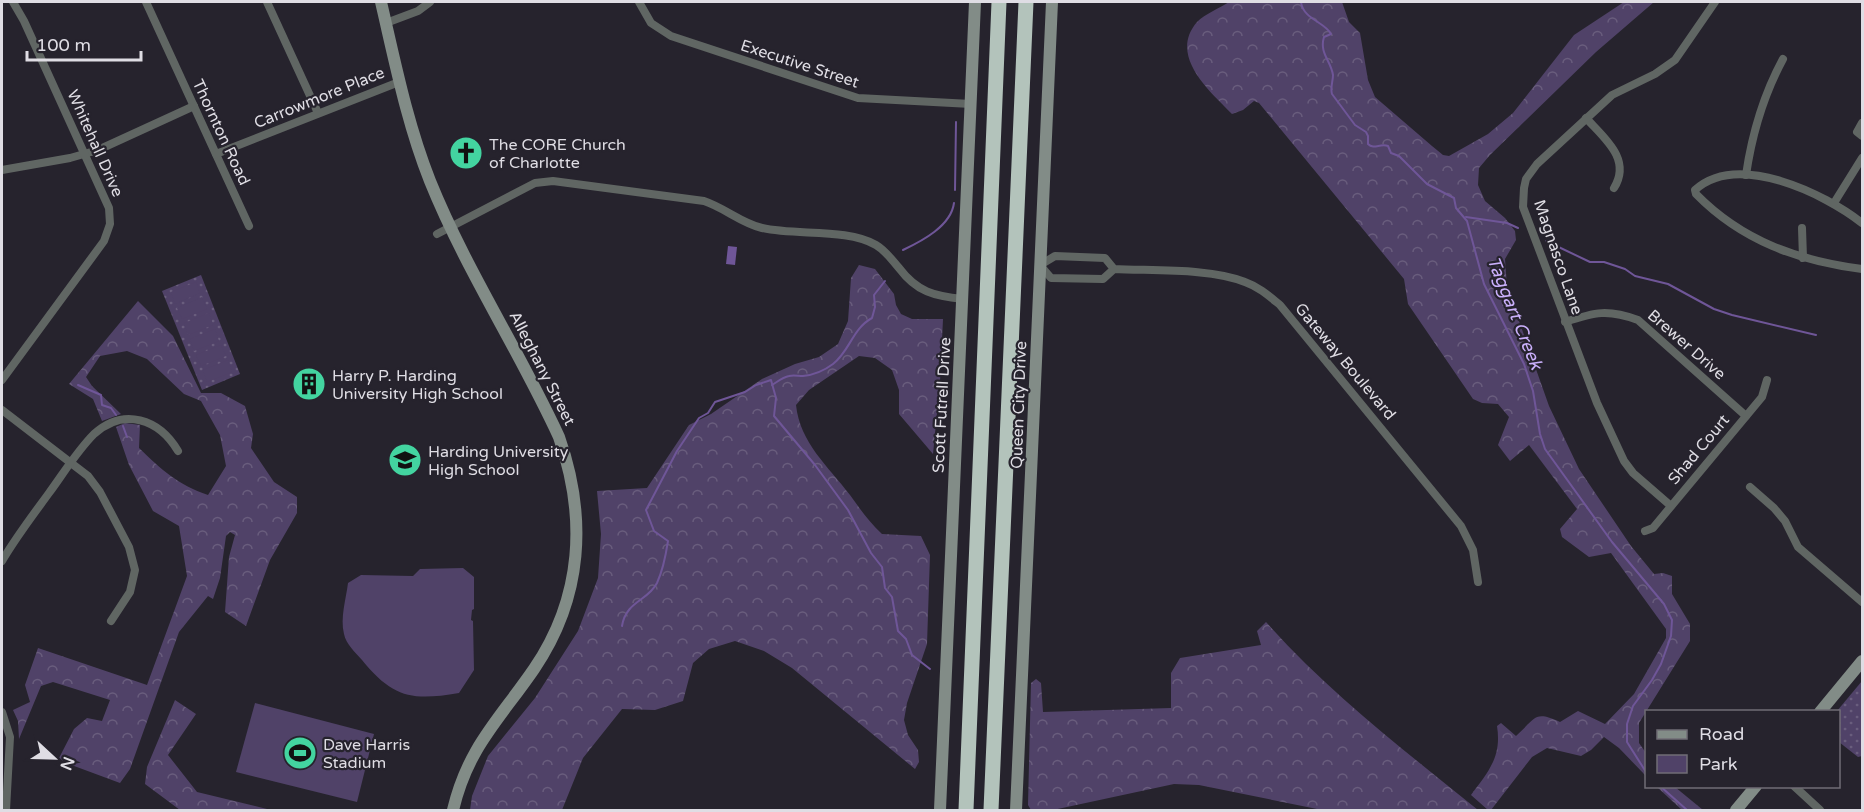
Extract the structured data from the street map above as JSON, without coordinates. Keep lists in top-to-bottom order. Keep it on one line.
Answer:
{"streets":{"street":["Executive Street","Carrowmore Place","Thornton Road","Whitehall Drive","Magnasco Lane","Brewer Drive","Gateway Boulevard","Alleghany Street","Scott Futrell Drive","Queen City Drive","Shad Court"]},"crossings":[["Executive Street","Scott Futrell Drive"],["Carrowmore Place","Thornton Road"],["Carrowmore Place","Alleghany Street"],["Magnasco Lane","Brewer Drive"],["Magnasco Lane","Shad Court"],["Brewer Drive","Shad Court"],["Gateway Boulevard","Queen City Drive"]],"water":["Taggart Creek"],"places":{"church":["The CORE Church of Charlotte"],"building":["Harry P. Harding University High School"],"school or university":["Harding University High School"],"sports":["Dave Harris Stadium"]},"legend":["Road","Park"],"scale_bar":"100 m","north":"right"}
